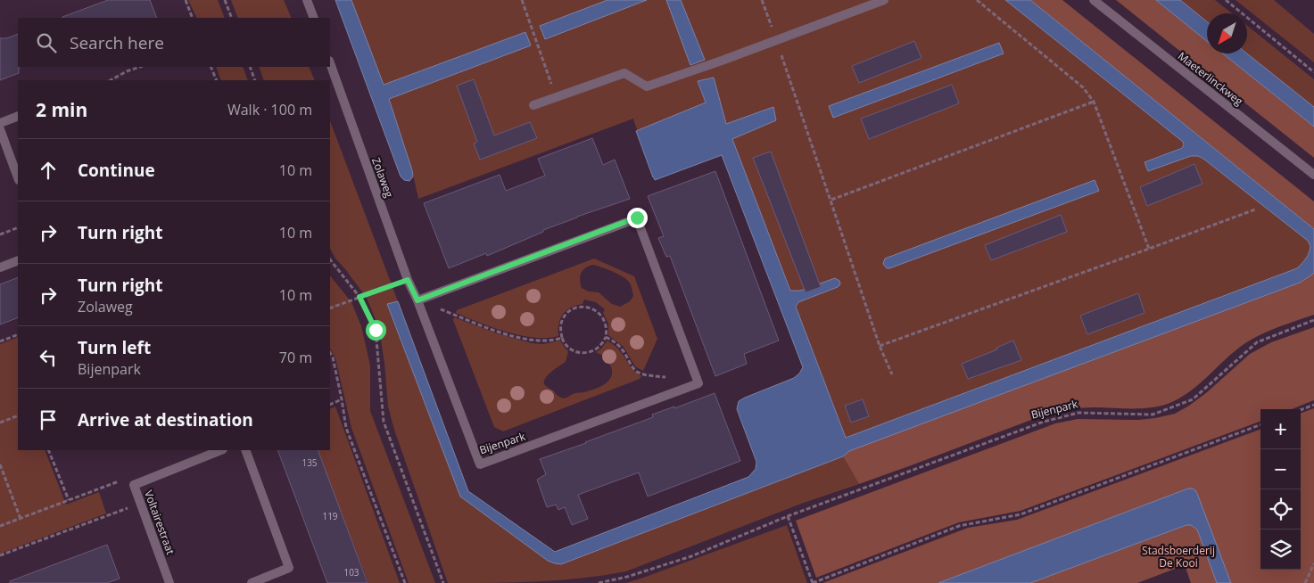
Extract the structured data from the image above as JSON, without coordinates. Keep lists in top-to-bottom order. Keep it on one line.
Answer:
{"streets":{"street":["Maeterlinckweg","Zolaweg","Bijenpark","Voltairestraat"]},"crossings":[["Zolaweg","Bijenpark"]],"parks":["Stadsboerderij De Kooi"],"house_numbers":["135","119","103"],"north":"bottom left","page":{"search":"Search here","heading":["2 min","Walk · 100 m"],"list":[["Continue","10 m"],["Turn right","10 m"],["Turn right","Zolaweg","10 m"],["Turn left","Bijenpark","70 m"],"Arrive at destination"],"map_buttons":["+","−"]}}
